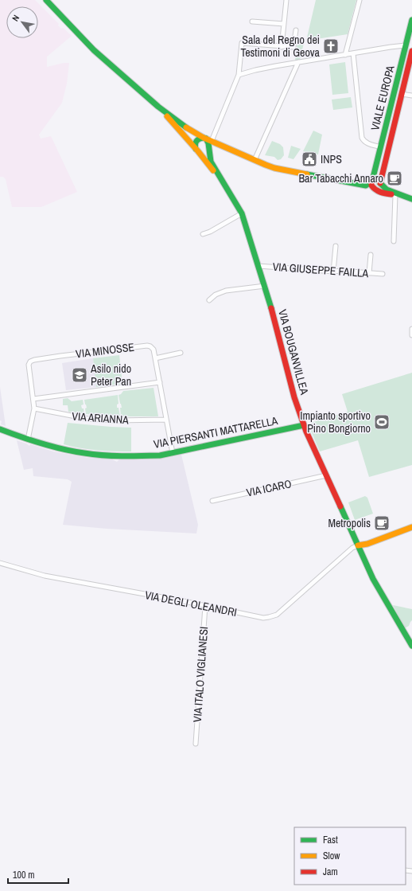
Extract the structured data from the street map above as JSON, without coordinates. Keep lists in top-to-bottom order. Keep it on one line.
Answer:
{"streets":{"main road":["VIALE EUROPA","VIA BOUGANVILLEA","VIA PIERSANTI MATTARELLA"],"street":["VIA GIUSEPPE FAILLA","VIA MINOSSE","VIA ARIANNA","VIA ICARO","VIA DEGLI OLEANDRI","VIA ITALO VIGLIANESI"]},"crossings":[["VIA GIUSEPPE FAILLA","VIA BOUGANVILLEA"],["VIA MINOSSE","VIA ARIANNA"],["VIA MINOSSE","VIA PIERSANTI MATTARELLA"],["VIA BOUGANVILLEA","VIA PIERSANTI MATTARELLA"],["VIA BOUGANVILLEA","VIA ICARO"],["VIA BOUGANVILLEA","VIA DEGLI OLEANDRI"],["VIA DEGLI OLEANDRI","VIA ITALO VIGLIANESI"]],"places":{"church":["Sala del Regno dei Testimoni di Geova"],"public building":["INPS"],"cafe":["Bar Tabacchi Annaro","Metropolis"],"school or university":["Asilo nido Peter Pan"],"sports":["Impianto sportivo Pino Bongiorno"]},"legend":["Fast","Slow","Jam"],"scale_bar":"100 m","north":"top left"}
